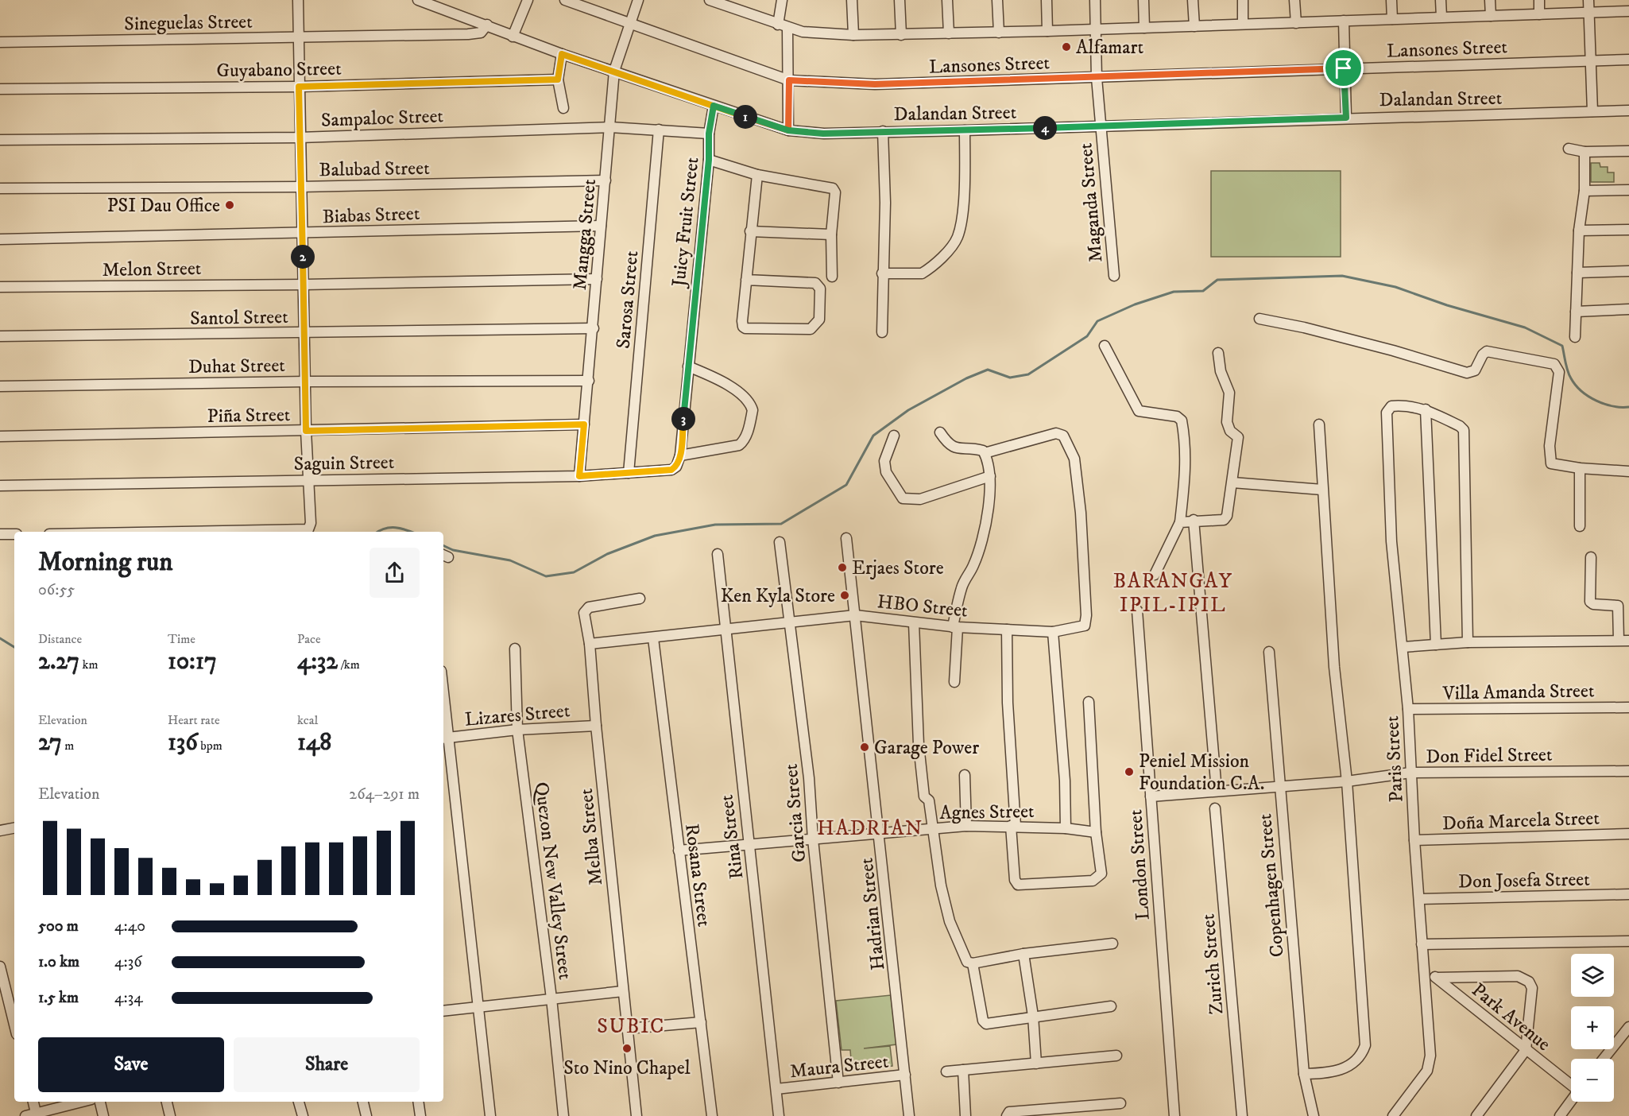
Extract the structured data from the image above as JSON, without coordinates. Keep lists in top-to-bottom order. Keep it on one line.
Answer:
{"streets":{"street":["Sineguelas Street","Lansones Street","Guyabano Street","Dalandan Street","Sampaloc Street","Balubad Street","Maganda Street","Biabas Street","Juicy Fruit Street","Mangga Street","Melon Street","Sarosa Street","Santol Street","Duhat Street","Piña Street","Saguin Street","HBO Street","Villa Amanda Street","Lizares Street","Don Fidel Street","Paris Street","Agnes Street","Garcia Street","Doña Marcela Street","Melba Street","Rina Street","London Street","Rosana Street","Don Josefa Street","Quezon New Valley Street","Copenhagen Street","Hadrian Street","Zurich Street","Park Avenue","Maura Street"]},"crossings":[["Sineguelas Street","Dalandan Street"],["Lansones Street","Maganda Street"],["Lansones Street","Mangga Street"],["Dalandan Street","Maganda Street"],["Dalandan Street","Juicy Fruit Street"],["Dalandan Street","Mangga Street"],["Sampaloc Street","Juicy Fruit Street"],["Sampaloc Street","Mangga Street"],["Sampaloc Street","Sarosa Street"],["Balubad Street","Mangga Street"],["Biabas Street","Mangga Street"],["Juicy Fruit Street","Saguin Street"],["Mangga Street","Melon Street"],["Mangga Street","Santol Street"],["Mangga Street","Duhat Street"],["Mangga Street","Piña Street"],["Mangga Street","Saguin Street"],["Sarosa Street","Saguin Street"],["HBO Street","Garcia Street"],["HBO Street","Melba Street"],["HBO Street","Rina Street"],["HBO Street","Rosana Street"],["HBO Street","Hadrian Street"],["Villa Amanda Street","Paris Street"],["Lizares Street","Melba Street"],["Lizares Street","Quezon New Valley Street"],["Don Fidel Street","Paris Street"],["Don Fidel Street","London Street"],["Don Fidel Street","Copenhagen Street"],["Paris Street","Doña Marcela Street"],["Paris Street","Don Josefa Street"],["Paris Street","Park Avenue"],["Agnes Street","Garcia Street"],["Agnes Street","Rina Street"],["Agnes Street","Rosana Street"],["Agnes Street","Hadrian Street"],["Garcia Street","Maura Street"],["Rina Street","Maura Street"],["Hadrian Street","Maura Street"]],"districts":["BARANGAY IPIL-IPIL","HADRIAN","SUBIC"],"places":["Alfamart","PSI Dau Office","Erjaes Store","Ken Kyla Store","Garage Power","Peniel Mission Foundation C.A.","Sto Nino Chapel"],"page":{"pins":["1","4","2","3"],"heading":["Morning run","06:55"],"stats":[["Distance","2.27 km"],["Time","10:17"],["Pace","4:32 /km"],["Elevation","27 m"],["Heart rate","136 bpm"],["kcal","148"]],"chart":["Elevation","264–291 m"],"list":[{"name":"500 m","note":"4:40"},{"name":"1.0 km","note":"4:36"},{"name":"1.5 km","note":"4:34"}],"map_buttons":["+","−"],"buttons":["Save","Share"]}}
